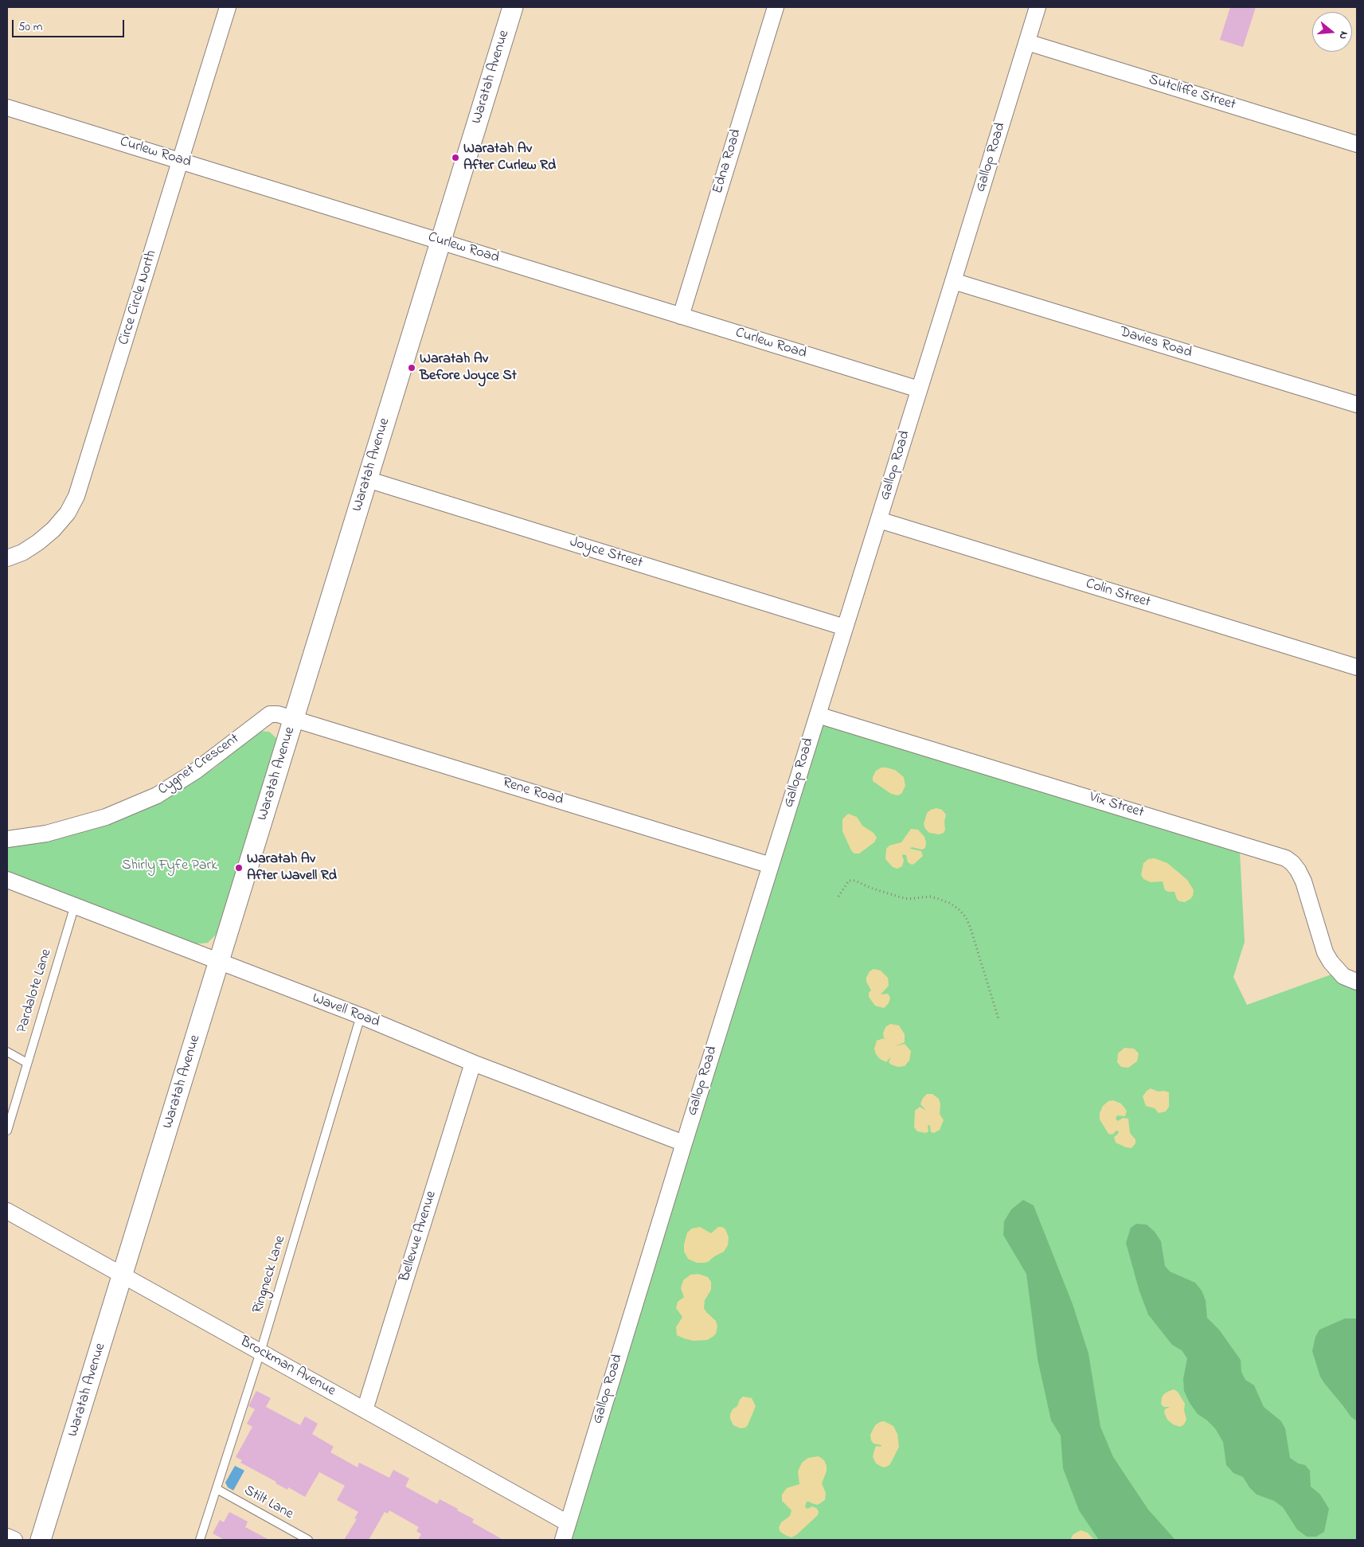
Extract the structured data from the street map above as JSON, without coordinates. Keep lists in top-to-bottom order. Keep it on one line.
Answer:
{"streets":{"street":["Waratah Avenue","Sutcliffe Street","Curlew Road","Gallop Road","Edna Road","Circe Circle North","Davies Road","Joyce Street","Colin Street","Cygnet Crescent","Rene Road","Vix Street","Wavell Road","Bellevue Avenue","Brockman Avenue"],"lane":["Pardalote Lane","Ringneck Lane","Stilt Lane"]},"crossings":[["Waratah Avenue","Curlew Road"],["Waratah Avenue","Joyce Street"],["Waratah Avenue","Cygnet Crescent"],["Waratah Avenue","Rene Road"],["Waratah Avenue","Wavell Road"],["Waratah Avenue","Brockman Avenue"],["Sutcliffe Street","Gallop Road"],["Curlew Road","Gallop Road"],["Curlew Road","Edna Road"],["Curlew Road","Circe Circle North"],["Gallop Road","Davies Road"],["Gallop Road","Joyce Street"],["Gallop Road","Colin Street"],["Gallop Road","Rene Road"],["Gallop Road","Vix Street"],["Gallop Road","Wavell Road"],["Gallop Road","Brockman Avenue"],["Cygnet Crescent","Rene Road"],["Pardalote Lane","Wavell Road"],["Wavell Road","Bellevue Avenue"],["Wavell Road","Ringneck Lane"],["Bellevue Avenue","Brockman Avenue"],["Ringneck Lane","Brockman Avenue"],["Ringneck Lane","Stilt Lane"]],"parks":["Shirly Fyfe Park"],"places":["Waratah Av After Curlew Rd","Waratah Av Before Joyce St","Waratah Av After Wavell Rd"],"scale_bar":"50 m","north":"right"}
